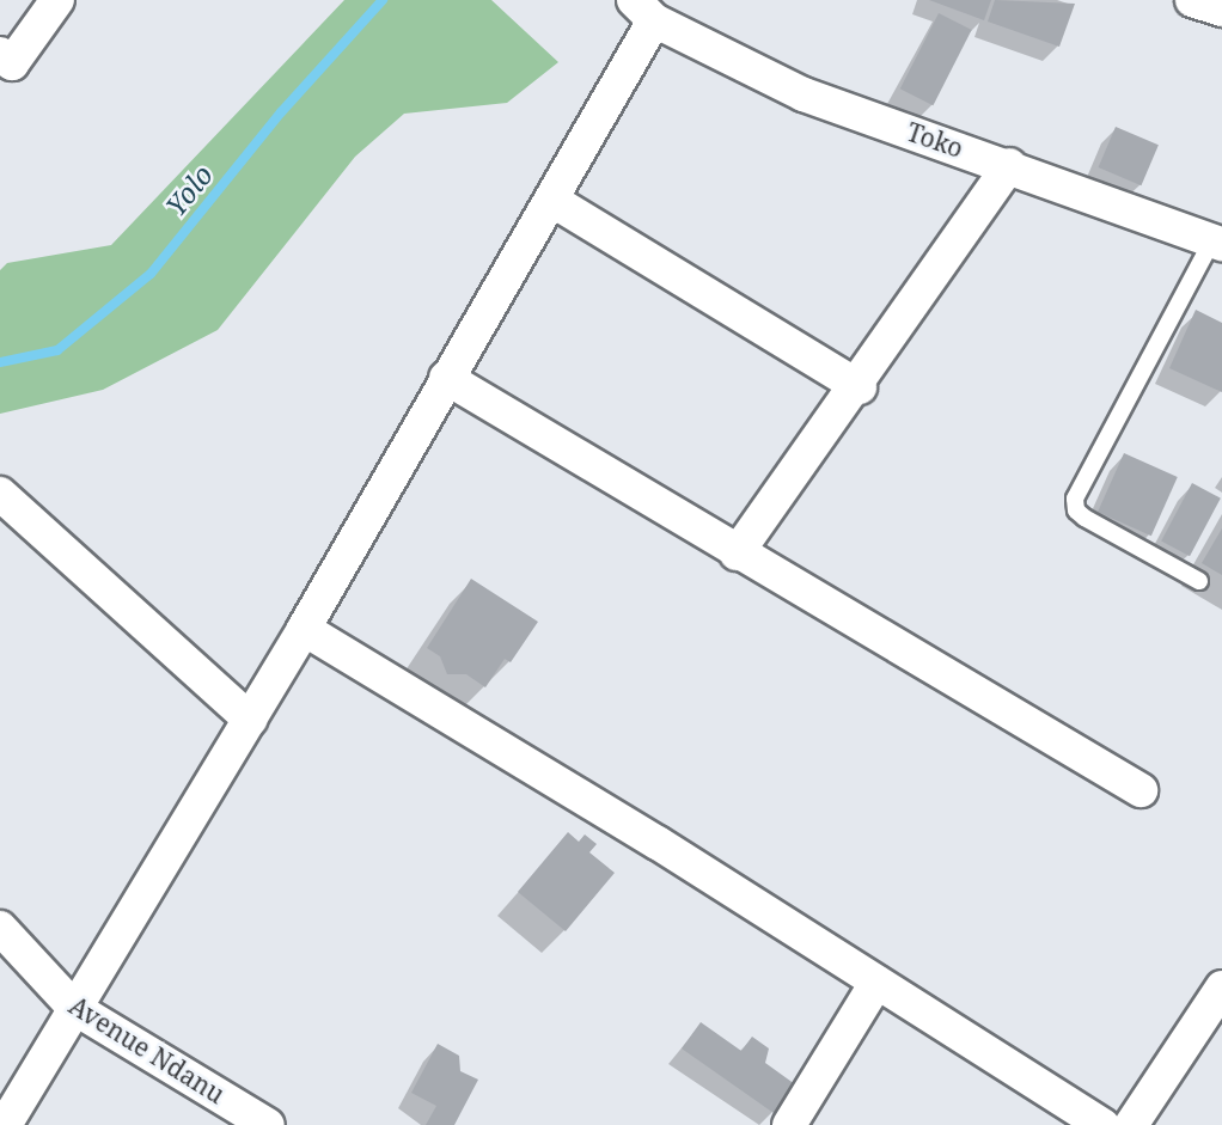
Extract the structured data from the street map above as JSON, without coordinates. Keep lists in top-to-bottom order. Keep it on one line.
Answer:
{"streets":{"street":["Toko","Avenue Ndanu"]},"water":["Yolo"]}
